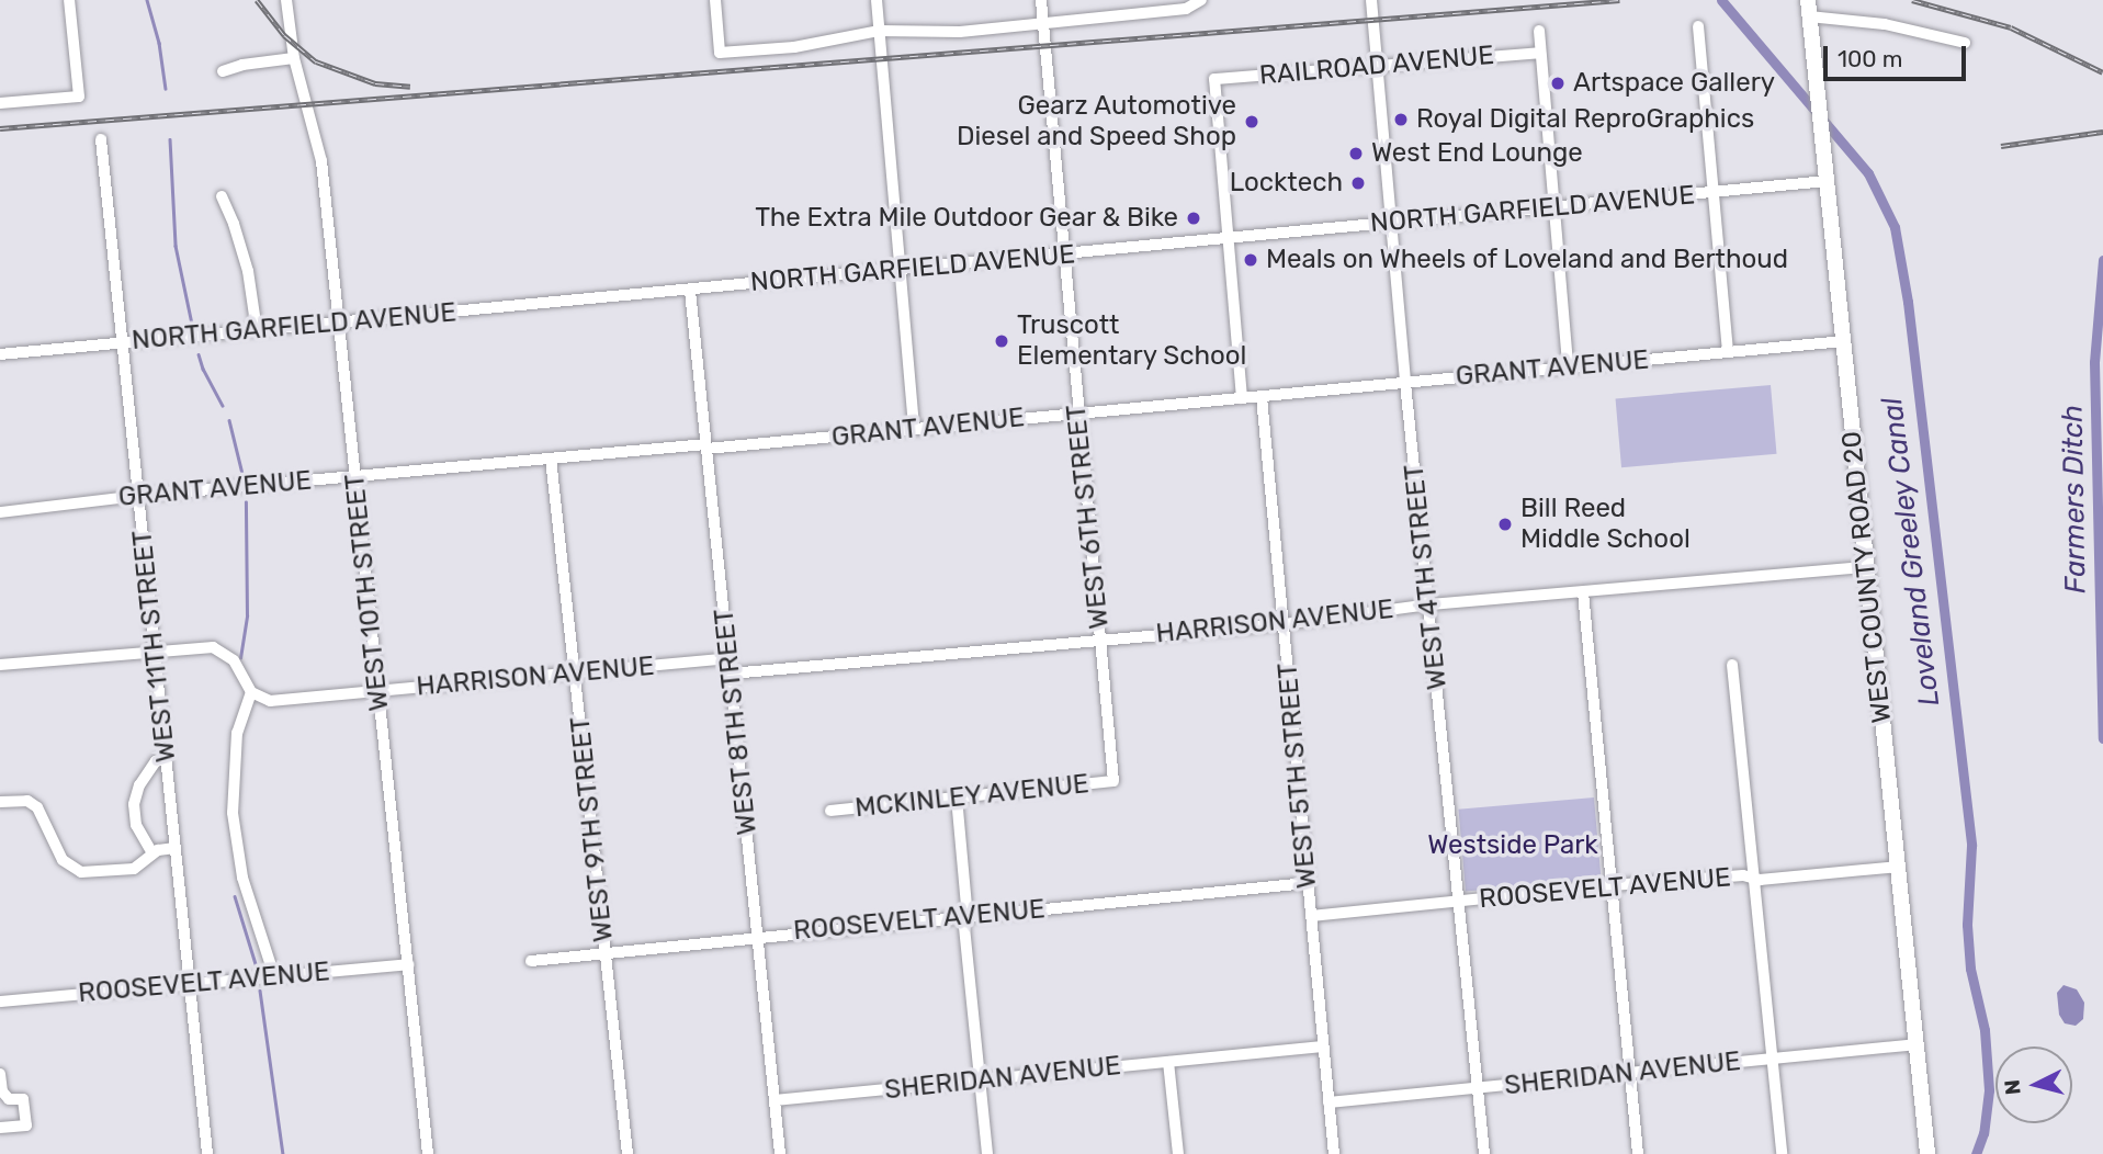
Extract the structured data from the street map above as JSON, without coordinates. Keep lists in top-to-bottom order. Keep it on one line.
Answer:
{"streets":{"main road":["WEST COUNTY ROAD 20"],"street":["RAILROAD AVENUE","NORTH GARFIELD AVENUE","GRANT AVENUE","WEST 6TH STREET","WEST 4TH STREET","WEST 10TH STREET","HARRISON AVENUE","WEST 11TH STREET","WEST 8TH STREET","WEST 5TH STREET","MCKINLEY AVENUE","WEST 9TH STREET","ROOSEVELT AVENUE","SHERIDAN AVENUE"]},"crossings":[["RAILROAD AVENUE","NORTH GARFIELD AVENUE"],["RAILROAD AVENUE","WEST 4TH STREET"],["NORTH GARFIELD AVENUE","WEST 6TH STREET"],["NORTH GARFIELD AVENUE","WEST 4TH STREET"],["NORTH GARFIELD AVENUE","WEST COUNTY ROAD 20"],["NORTH GARFIELD AVENUE","WEST 10TH STREET"],["NORTH GARFIELD AVENUE","WEST 11TH STREET"],["NORTH GARFIELD AVENUE","WEST 8TH STREET"],["GRANT AVENUE","WEST 6TH STREET"],["GRANT AVENUE","WEST 4TH STREET"],["GRANT AVENUE","WEST COUNTY ROAD 20"],["GRANT AVENUE","WEST 10TH STREET"],["GRANT AVENUE","WEST 11TH STREET"],["GRANT AVENUE","WEST 8TH STREET"],["GRANT AVENUE","WEST 5TH STREET"],["GRANT AVENUE","WEST 9TH STREET"],["WEST 6TH STREET","HARRISON AVENUE"],["WEST 6TH STREET","MCKINLEY AVENUE"],["WEST 4TH STREET","HARRISON AVENUE"],["WEST 4TH STREET","ROOSEVELT AVENUE"],["WEST 4TH STREET","SHERIDAN AVENUE"],["WEST COUNTY ROAD 20","HARRISON AVENUE"],["WEST COUNTY ROAD 20","ROOSEVELT AVENUE"],["WEST COUNTY ROAD 20","SHERIDAN AVENUE"],["WEST 10TH STREET","HARRISON AVENUE"],["WEST 10TH STREET","ROOSEVELT AVENUE"],["HARRISON AVENUE","WEST 8TH STREET"],["HARRISON AVENUE","WEST 5TH STREET"],["HARRISON AVENUE","WEST 9TH STREET"],["WEST 11TH STREET","ROOSEVELT AVENUE"],["WEST 8TH STREET","ROOSEVELT AVENUE"],["WEST 8TH STREET","SHERIDAN AVENUE"],["WEST 5TH STREET","ROOSEVELT AVENUE"],["WEST 5TH STREET","SHERIDAN AVENUE"],["WEST 9TH STREET","ROOSEVELT AVENUE"]],"water":["Farmers Ditch","Loveland Greeley Canal"],"parks":["Westside Park"],"places":["Artspace Gallery","Royal Digital ReproGraphics","Gearz Automotive Diesel and Speed Shop","West End Lounge","Locktech","The Extra Mile Outdoor Gear & Bike","Meals on Wheels of Loveland and Berthoud","Truscott Elementary School","Bill Reed Middle School"],"scale_bar":"100 m","north":"left"}
